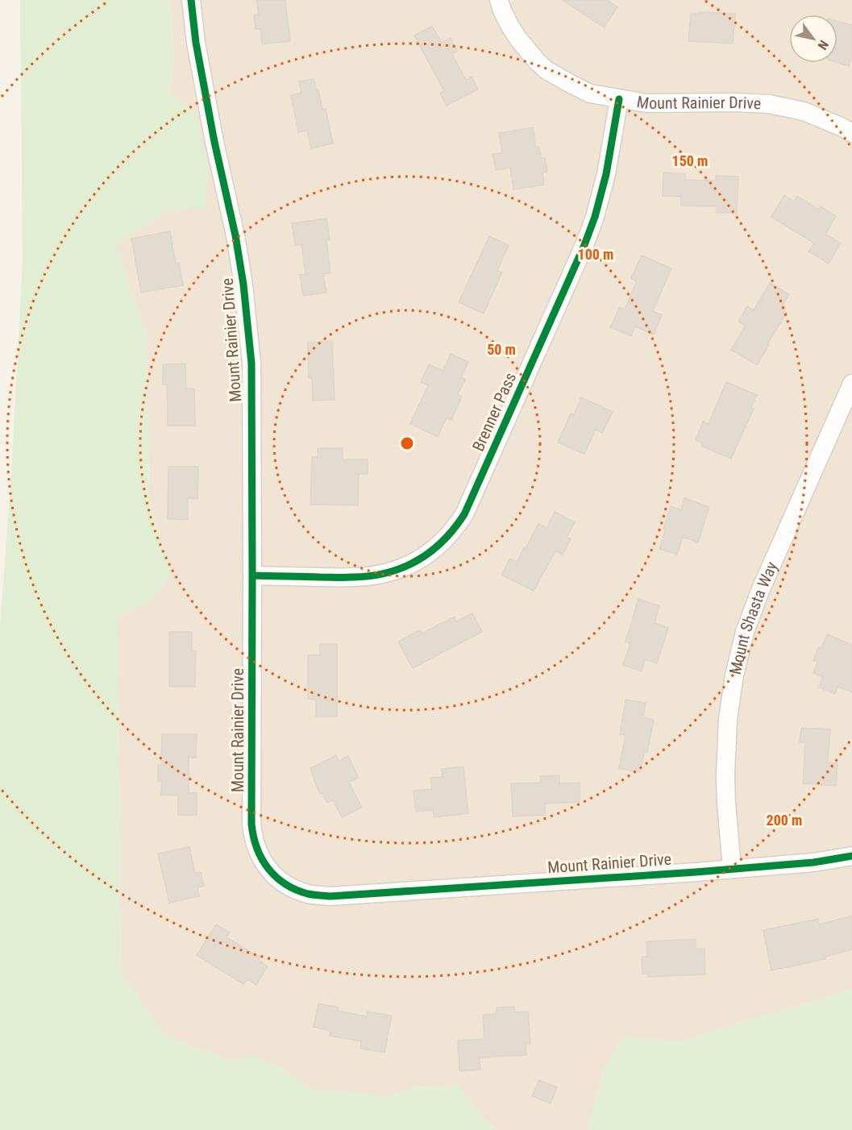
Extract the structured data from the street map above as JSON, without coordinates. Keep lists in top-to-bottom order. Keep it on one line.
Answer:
{"streets":{"street":["Mount Rainier Drive","Brenner Pass","Mount Shasta Way"]},"crossings":[["Mount Rainier Drive","Brenner Pass"],["Mount Rainier Drive","Mount Shasta Way"]],"north":"bottom right","rings":["150 m","100 m","50 m","200 m"]}
